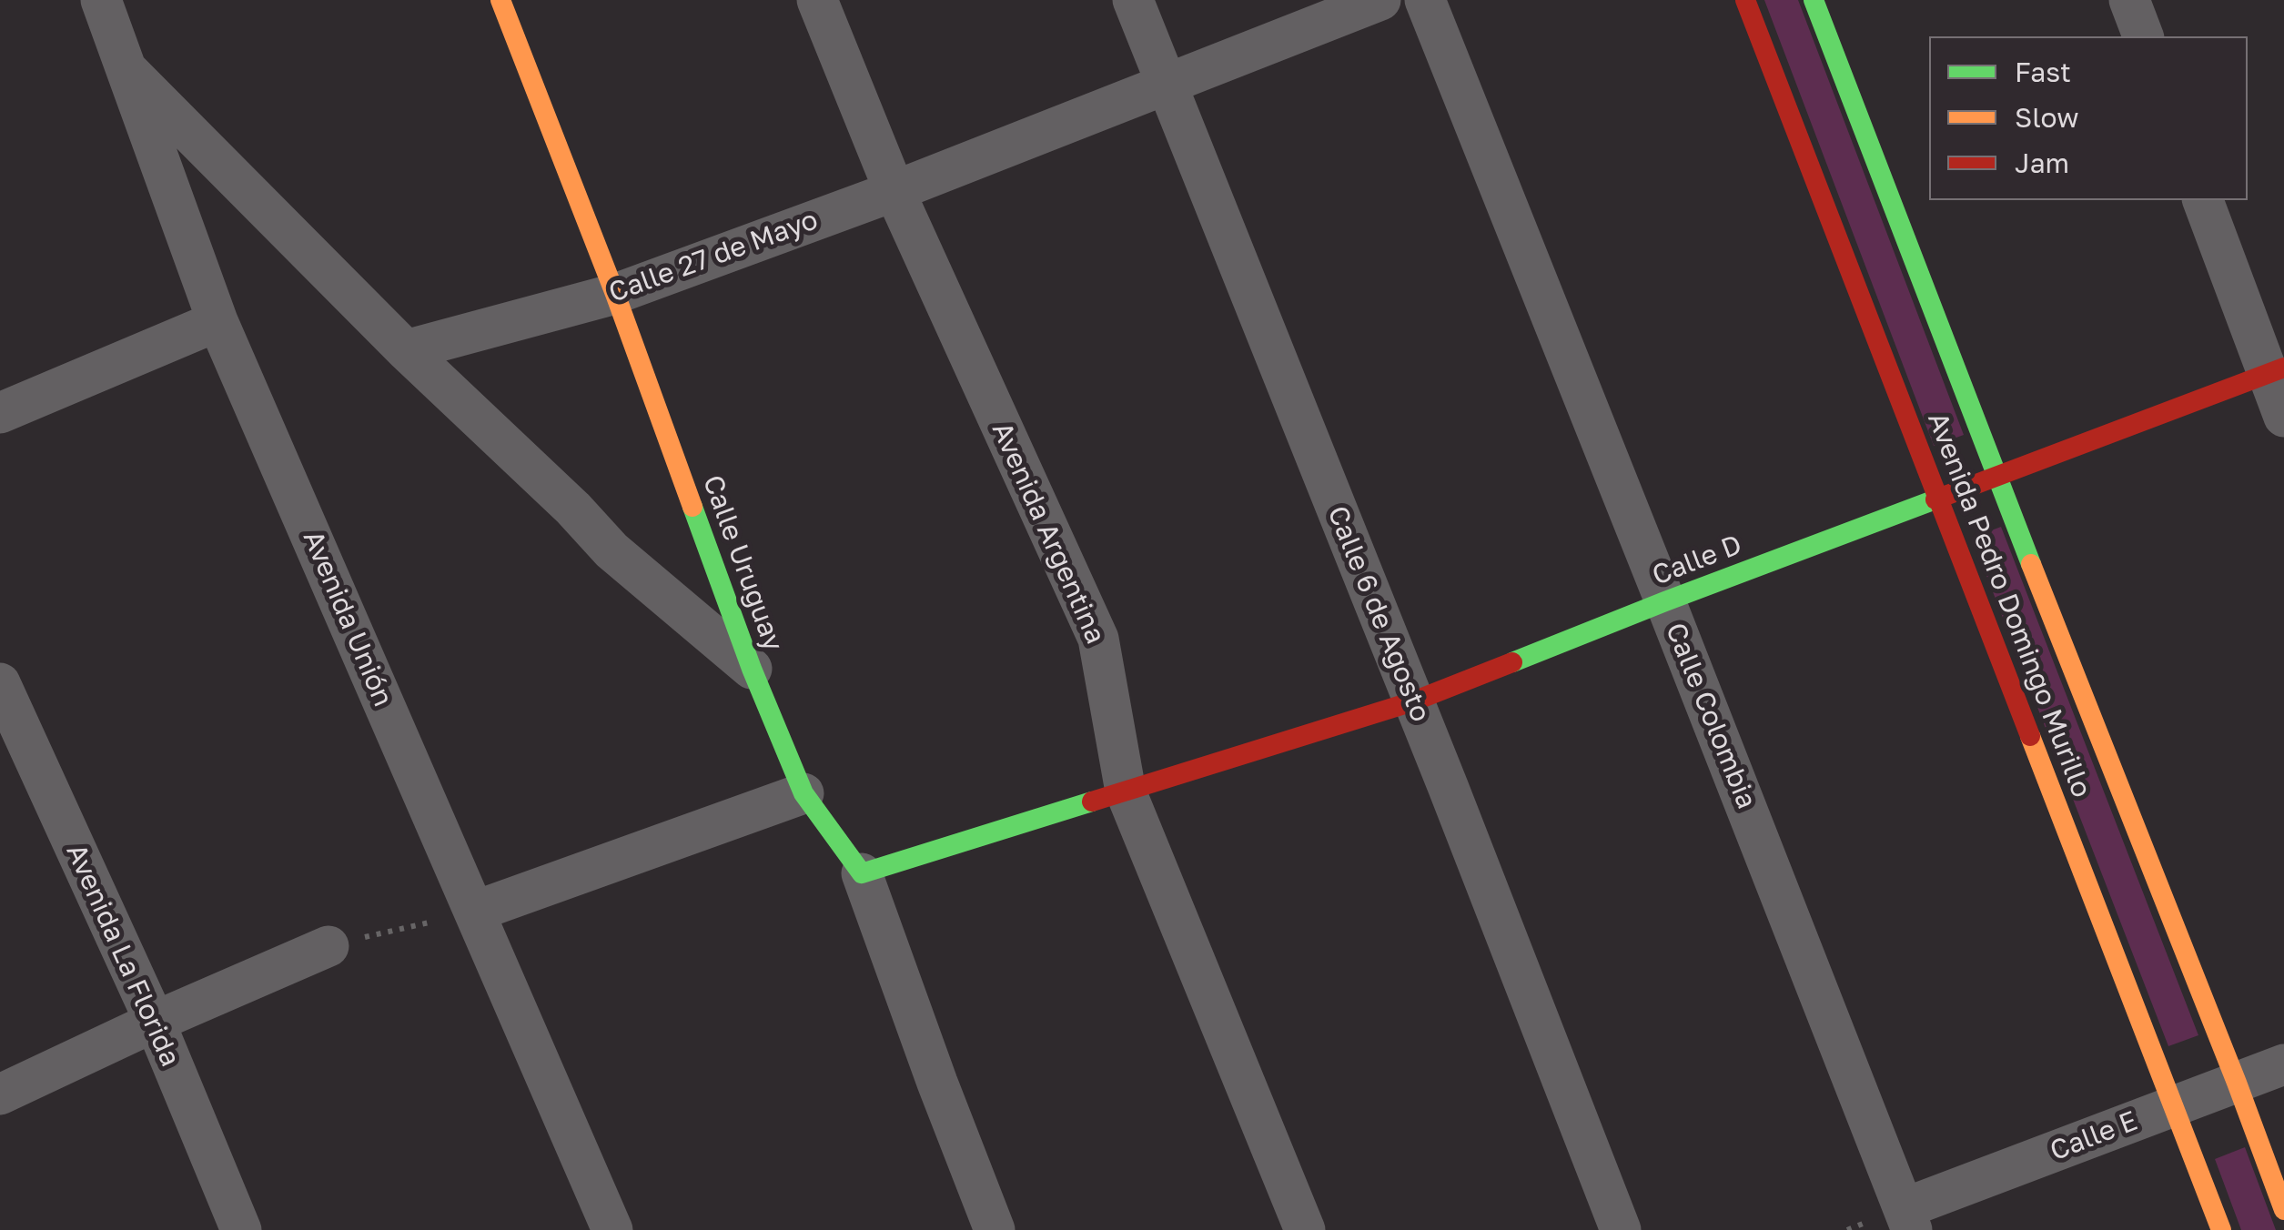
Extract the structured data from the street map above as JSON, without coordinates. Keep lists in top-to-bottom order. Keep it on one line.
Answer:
{"streets":{"main road":["Calle D","Calle Uruguay","Avenida Pedro Domingo Murillo"],"street":["Calle 27 de Mayo","Avenida Argentina","Calle 6 de Agosto","Avenida Unión","Calle Colombia","Avenida La Florida","Calle E"]},"crossings":[["Calle 27 de Mayo","Avenida Argentina"],["Calle 27 de Mayo","Calle Uruguay"],["Calle 27 de Mayo","Calle 6 de Agosto"],["Avenida Argentina","Calle D"],["Calle D","Avenida Pedro Domingo Murillo"],["Calle D","Calle 6 de Agosto"],["Calle D","Calle Colombia"],["Avenida Pedro Domingo Murillo","Calle E"],["Calle Colombia","Calle E"]],"legend":["Fast","Slow","Jam"]}
